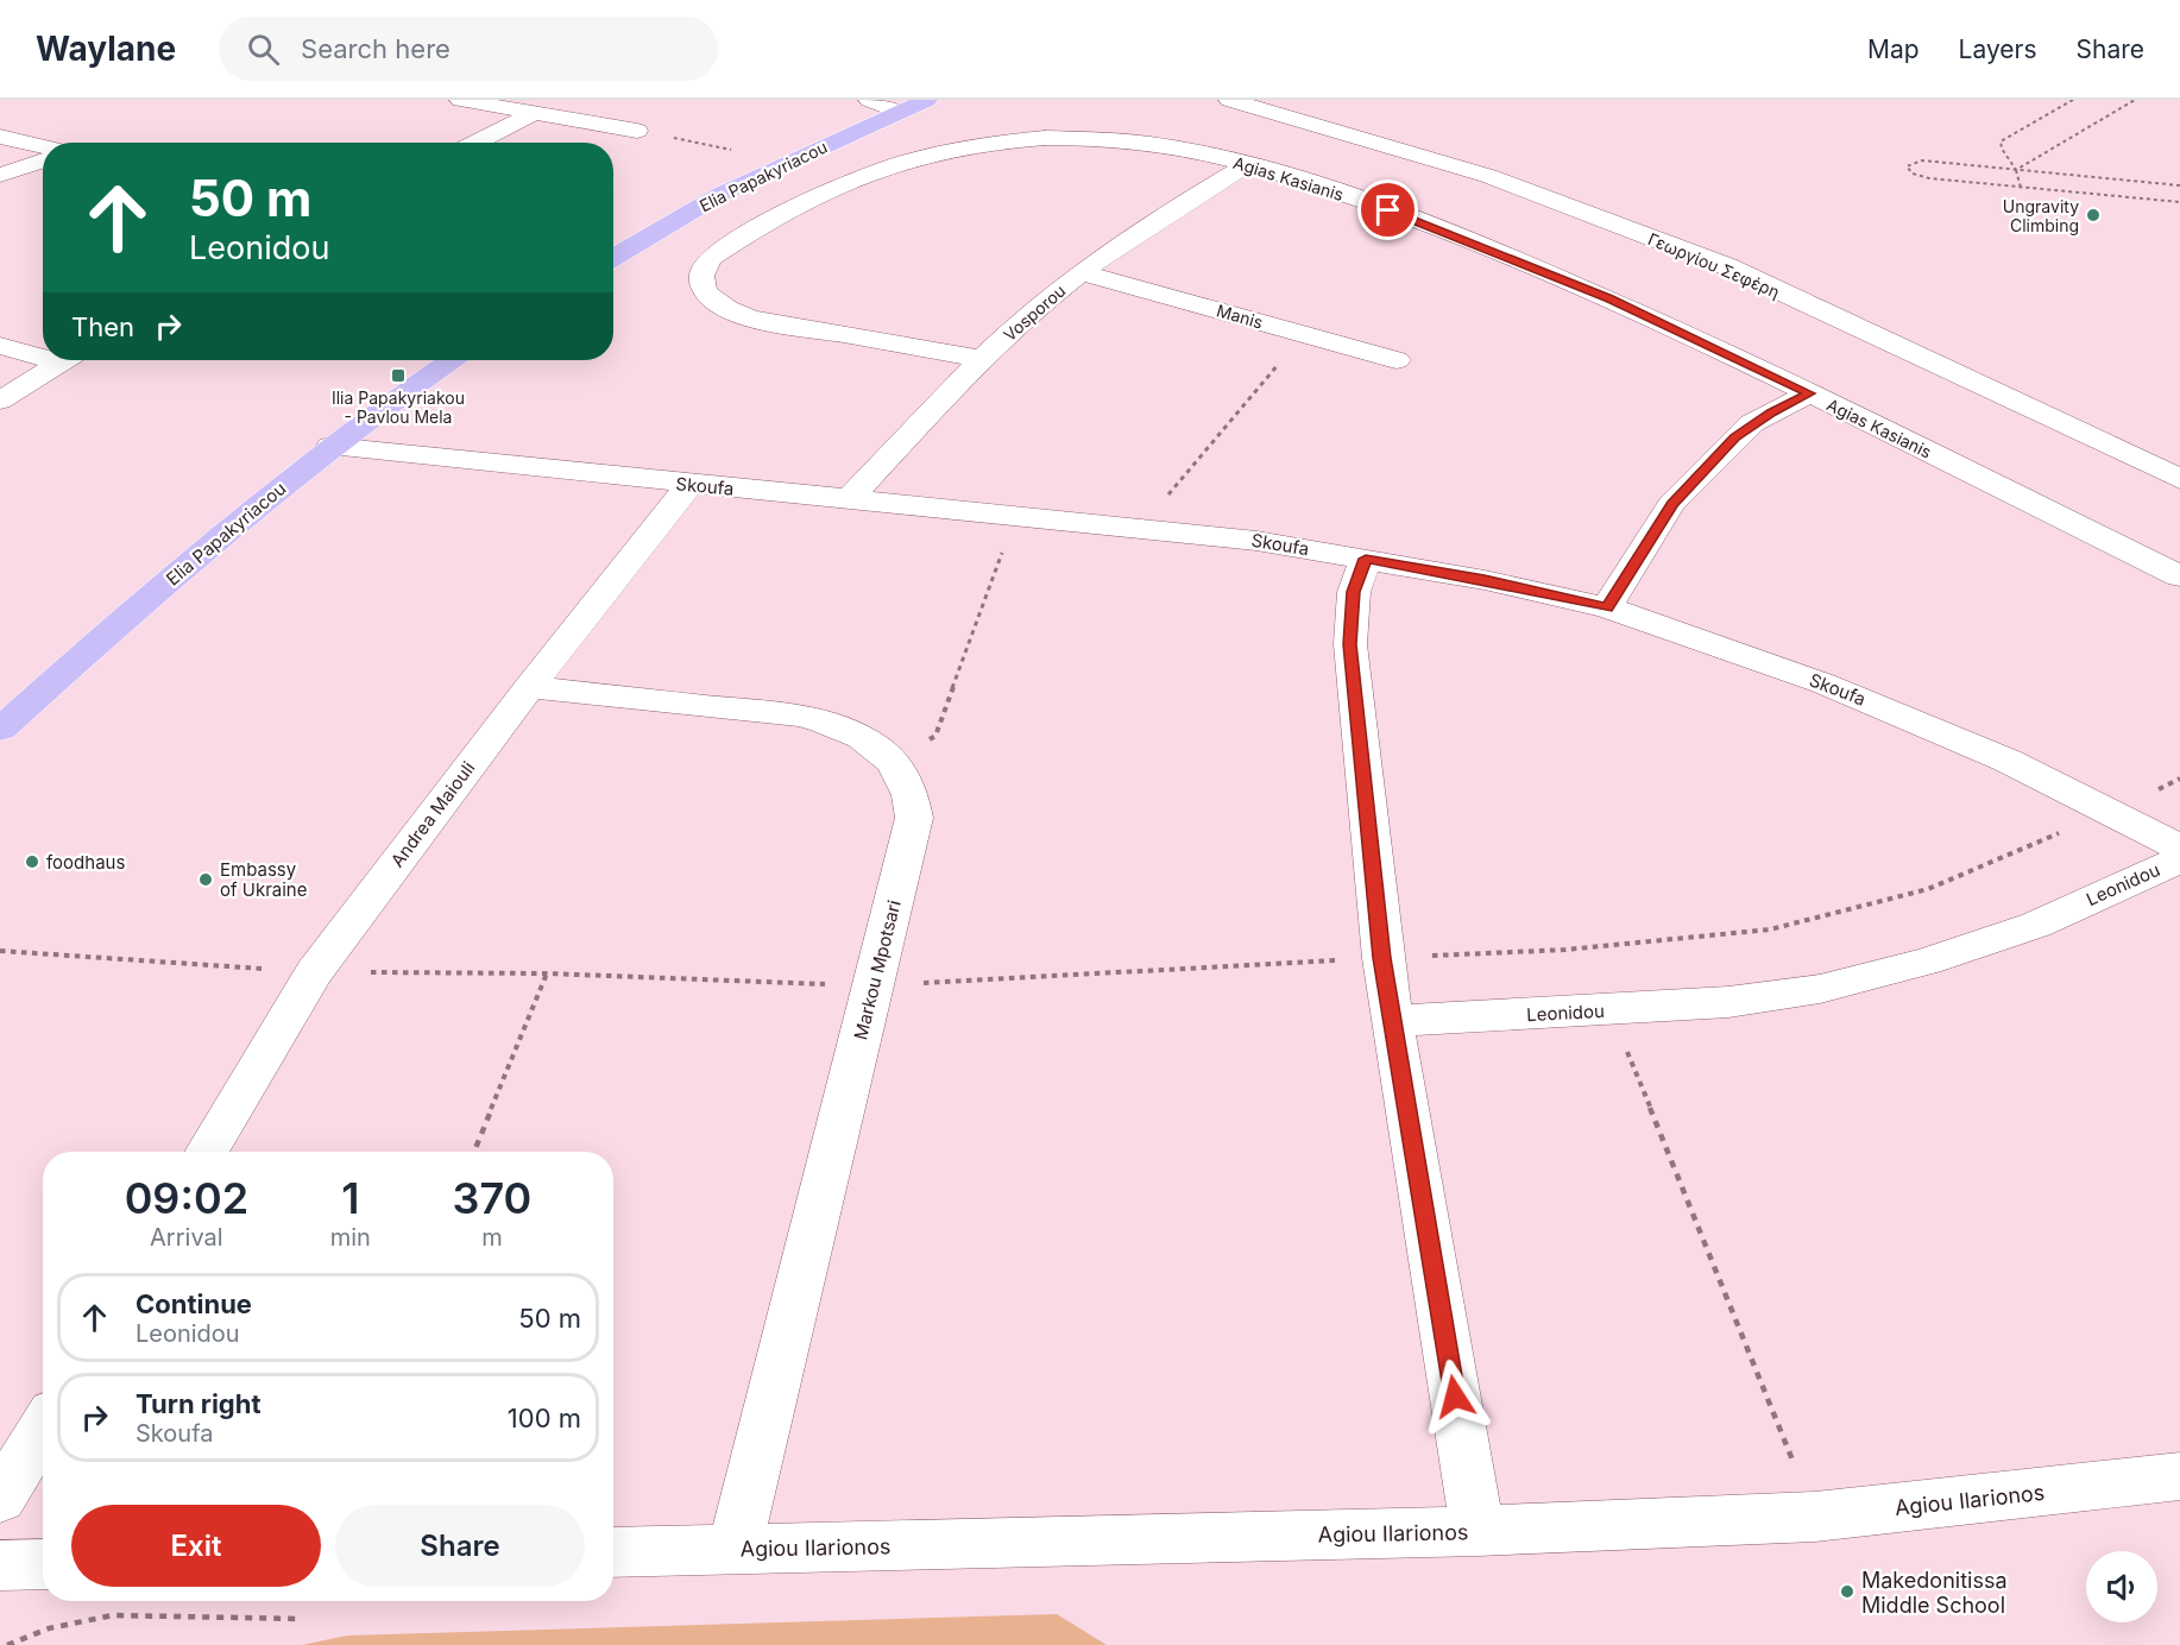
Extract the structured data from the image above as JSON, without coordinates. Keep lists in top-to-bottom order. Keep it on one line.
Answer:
{"streets":{"main road":["Elia Papakyriacou"],"street":["Agias Kasianis","Γεωργίου Σεφέρη","Vosporou","Manis","Skoufa","Andrea Maiouli","Leonidou","Markou Mpotsari","Agiou Ilarionos"]},"crossings":[["Elia Papakyriacou","Skoufa"],["Agias Kasianis","Vosporou"],["Vosporou","Manis"],["Vosporou","Skoufa"],["Skoufa","Andrea Maiouli"],["Andrea Maiouli","Markou Mpotsari"],["Markou Mpotsari","Agiou Ilarionos"]],"places":{"other":["Ungravity Climbing","foodhaus","Embassy of Ukraine","Makedonitissa Middle School"],"transit":["Ilia Papakyriakou - Pavlou Mela"]},"page":{"header":"Waylane","search":"Search here","nav":["Map","Layers","Share"],"turn":["50 m","Leonidou"],"then":"Then","eta":["09:02","Arrival","1","min","370","m"],"list":[{"name":"Continue","note":"Leonidou","value":"50 m"},{"name":"Turn right","note":"Skoufa","value":"100 m"}],"buttons":["Exit","Share"]}}
